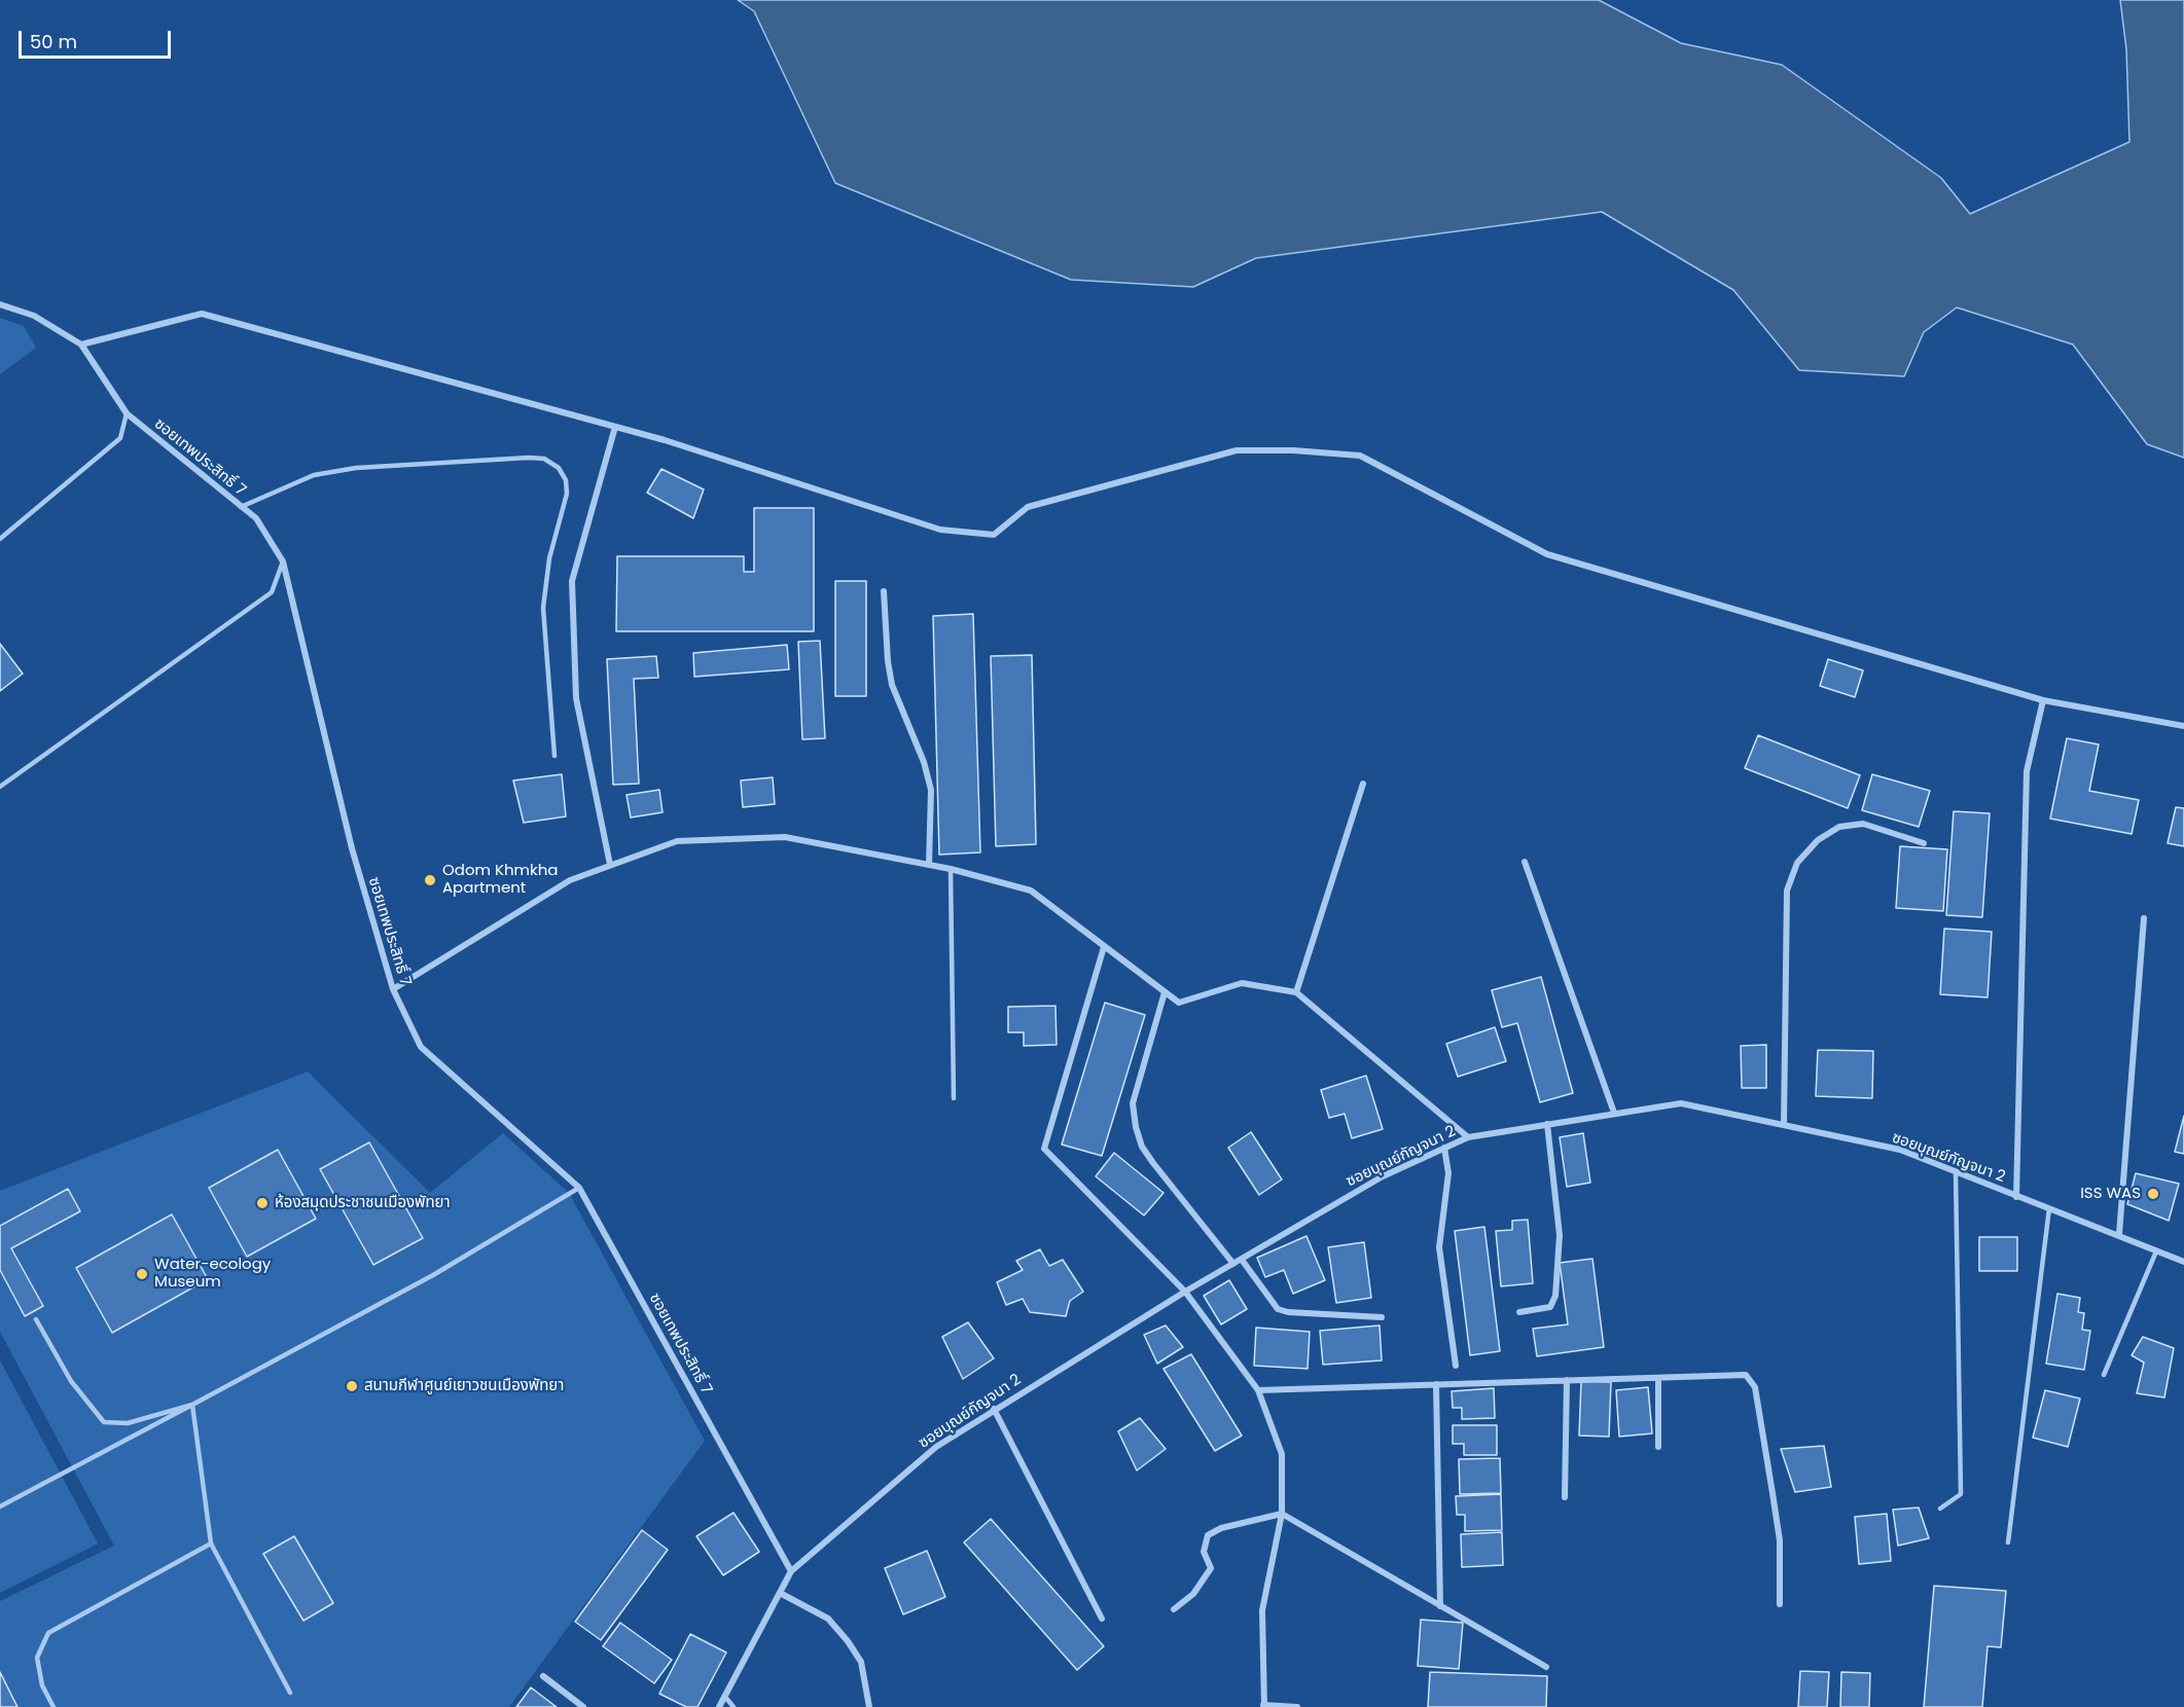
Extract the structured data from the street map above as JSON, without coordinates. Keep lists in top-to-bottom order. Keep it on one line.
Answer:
{"streets":{"street":["ซอยเทพประสิทธิ์ 7","ซอยบุณย์กัญจนา 2"]},"crossings":[["ซอยเทพประสิทธิ์ 7","ซอยบุณย์กัญจนา 2"]],"places":["Odom Khmkha Apartment","ISS WAS","ห้องสมุดประชาชนเมืองพัทยา","Water-ecology Museum","สนามกีฬาศูนย์เยาวชนเมืองพัทยา"],"scale_bar":"50 m"}
